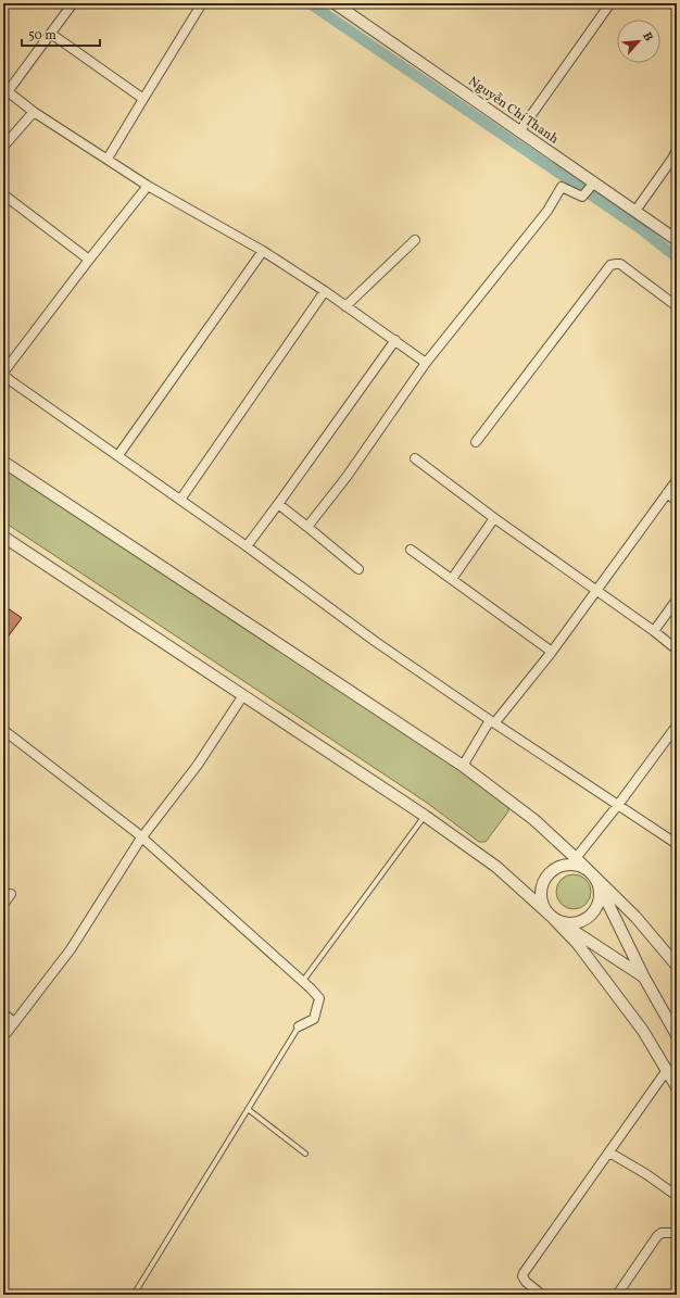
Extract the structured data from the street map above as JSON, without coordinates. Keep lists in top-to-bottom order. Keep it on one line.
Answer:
{"streets":{"street":["Nguyễn Chí Thanh"]},"scale_bar":"50 m","north":"top right"}
